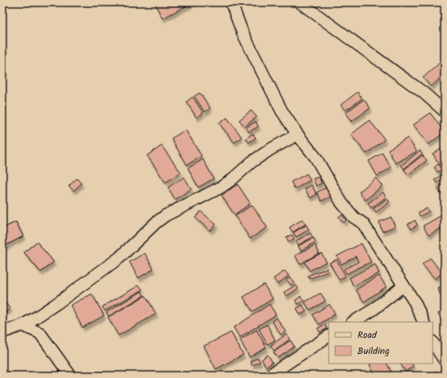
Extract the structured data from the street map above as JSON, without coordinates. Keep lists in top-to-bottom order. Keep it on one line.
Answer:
{"legend":["Road","Building"]}
